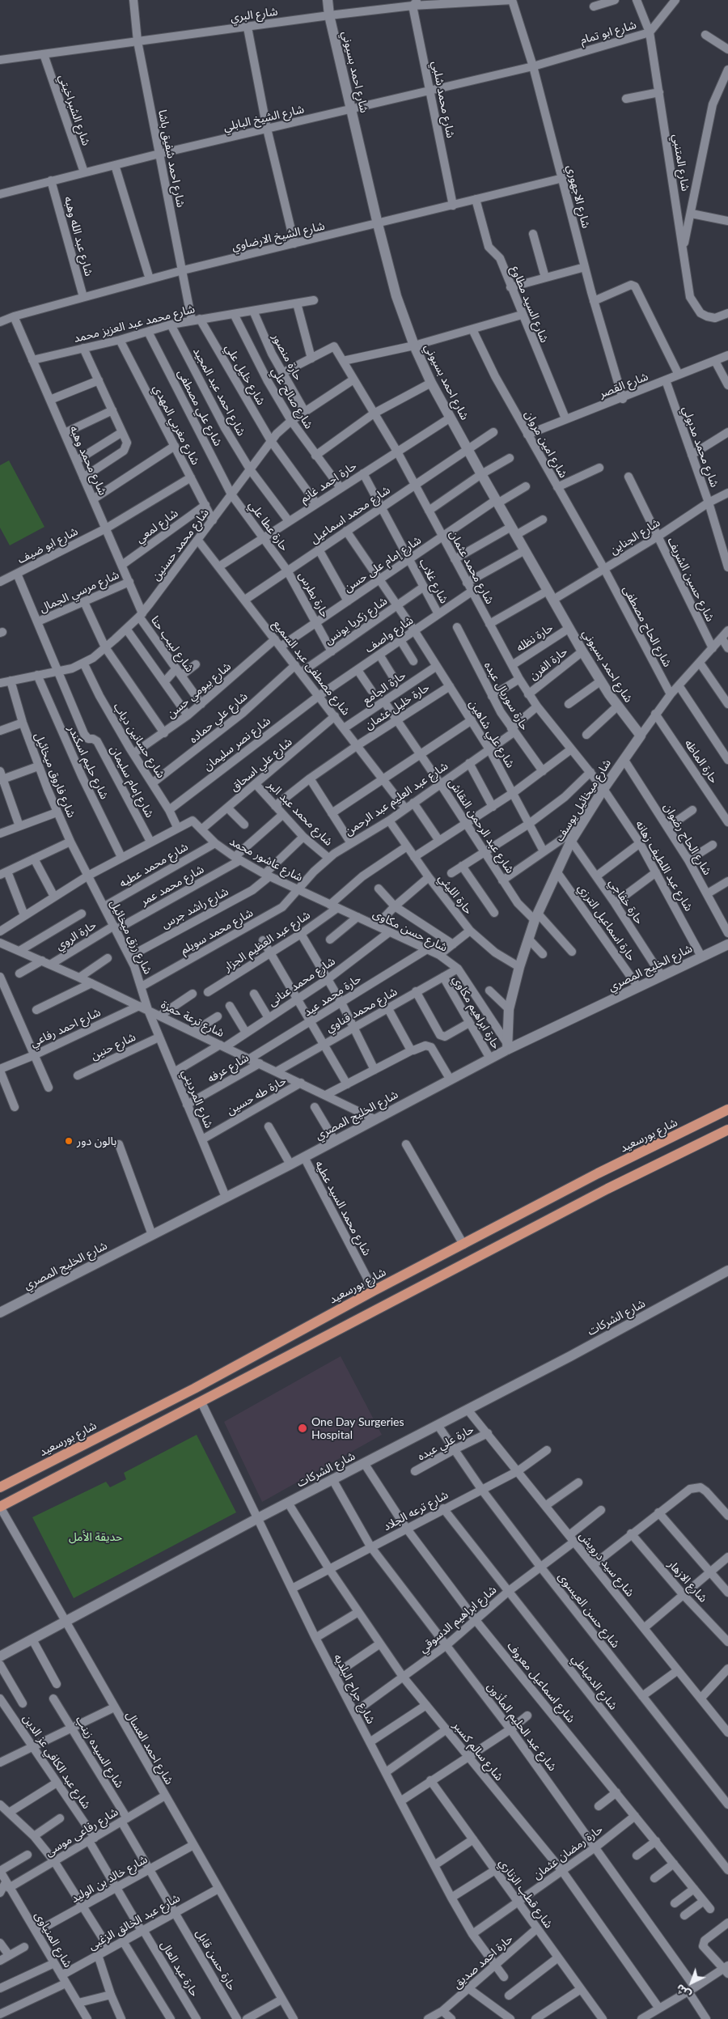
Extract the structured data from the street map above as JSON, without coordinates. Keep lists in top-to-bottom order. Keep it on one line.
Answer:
{"streets":{"main road":["شارع بورسعيد"],"street":["شارع البري","شارع ابو تمام","شارع احمد بسيوني","شارع محمد شلبي","شارع الشبراخيتي","شارع الشيخ البابلي","شارع احمد شفيق باشا","شارع المتنبي","شارع الاجهوري","شارع عبد الله وهبه","شارع الشيخ الارضاوي","شارع السيد مطاوع","شارع محمد عبد العزيز محمد","حارة منصور","شارع خليل علي","شارع القصر","شارع احمد عبد المجيد","شارع صالح علي","شارع علي مصطفى","شارع مغربي المهدي","شارع امين مروان","شارع محمد مدبولي","شارع محمد وهبه","حارة احمد غانم","شارع محمد اسماعيل","شارع لمعي","حارة عطا علي","شارع الجناين","شارع محمد حسنين","شارع ابو ضيف","شارع إمام على حسن","شارع محمد عثمان","شارع حسين الشريف","شارع غلاب","شارع مرسي الجمال","حارة بطرس","شارع زكريا يونس","شارع الحاج مصطفى","شارع واصف","حارة نظله","شارع لبيب حنا","حارة الفرن","شارع مصطفى عبد السميع","حارة الجامع","شارع بيومي حسن","حارة سوريال عبده","حارة خليل عثمان","شارع علي حماده","شارع علي شاهين","شارع حسانين دياب","شارع نصر سليمان","حارة الماظه","شارع حليم اسكندر","شارع علي اسحاق","شارع فاروق ميخائيل","شارع إمام سليمان","شارع عبد العليم عبد الرحمن","شارع ميخائيل يوسف","شارع محمد عبد البر","شارع عبد الرحمن النقاش","شارع الحاج رضوان","شارع عاشور محمد","شارع محمد عطيه","شارع عبد اللطيف زهانه","شارع محمد عمر","حارة الليثي","حارة خفاجي","شارع راشد جرس","حارة اسماعيل الترزي","شارع حسن مكاوى","شارع محمد سويلم","حارة الروي","شارع رزق ميخائيل","شارع عبد العظيم الجزار","شارع الخليج المصري","شارع محمد عنانى","حارة محمد عيد","شارع محمد قناوي","حارة ابراهيم مكاوي","شارع ترعة حمزة","شارع احمد رفاعي","شارع حنين","شارع عرفه","حارة طه حسين","شارع المرديني","شارع محمد السيد عطيه","شارع الشركات","حارة علي عبده","شارع ترعه الجلاد","شارع سيد درويش","شارع الازهار","شارع حسن العيسوى","شارع ابراهيم الدسوقي","شارع اسماعيل معروف","شارع الدمياطي","شارع جراج البلديه","شارع عبد الحليم المأذون","شارع احمد العسال","شارع سالم كسبر","شارع السيده زينب","شارع عبد الكافي عز الدين","شارع رفاعى موسى","حارة رمضان عثمان","شارع خالد بن الوليد","شارع قطب الزناري","شارع عبد الخالق الزغبى","شارع المنياوى","حارة حسن قابل","حارة احمد صديق","حارة عبد العال"]},"crossings":[["شارع البري","شارع احمد بسيوني"],["شارع البري","شارع محمد شلبي"],["شارع البري","شارع الشبراخيتي"],["شارع البري","شارع احمد شفيق باشا"],["شارع البري","شارع الاجهوري"],["شارع ابو تمام","شارع الشيخ البابلي"],["شارع ابو تمام","شارع المتنبي"],["شارع ابو تمام","شارع الاجهوري"],["شارع احمد بسيوني","شارع الشيخ البابلي"],["شارع احمد بسيوني","شارع الشيخ الارضاوي"],["شارع احمد بسيوني","حارة احمد غانم"],["شارع احمد بسيوني","شارع محمد اسماعيل"],["شارع احمد بسيوني","شارع الجناين"],["شارع احمد بسيوني","شارع إمام على حسن"],["شارع احمد بسيوني","حارة نظله"],["شارع احمد بسيوني","حارة الفرن"],["شارع احمد بسيوني","شارع ميخائيل يوسف"],["شارع محمد شلبي","شارع الشيخ البابلي"],["شارع محمد شلبي","شارع الشيخ الارضاوي"],["شارع الشبراخيتي","شارع الشيخ البابلي"],["شارع الشيخ البابلي","شارع احمد شفيق باشا"],["شارع الشيخ البابلي","شارع الاجهوري"],["شارع الشيخ البابلي","شارع عبد الله وهبه"],["شارع احمد شفيق باشا","شارع الشيخ الارضاوي"],["شارع احمد شفيق باشا","شارع محمد عبد العزيز محمد"],["شارع احمد شفيق باشا","شارع خليل علي"],["شارع الاجهوري","شارع الشيخ الارضاوي"],["شارع الاجهوري","شارع القصر"],["شارع عبد الله وهبه","شارع الشيخ الارضاوي"],["شارع الشيخ الارضاوي","شارع السيد مطاوع"],["شارع الشيخ الارضاوي","شارع محمد وهبه"],["شارع السيد مطاوع","شارع القصر"],["شارع محمد عبد العزيز محمد","حارة منصور"],["شارع محمد عبد العزيز محمد","شارع خليل علي"],["شارع محمد عبد العزيز محمد","شارع احمد عبد المجيد"],["شارع محمد عبد العزيز محمد","شارع صالح علي"],["شارع محمد عبد العزيز محمد","شارع علي مصطفى"],["شارع محمد عبد العزيز محمد","شارع مغربي المهدي"],["شارع محمد عبد العزيز محمد","شارع محمد وهبه"],["حارة منصور","شارع محمد حسنين"],["شارع خليل علي","حارة احمد غانم"],["شارع خليل علي","شارع محمد حسنين"],["شارع القصر","شارع امين مروان"],["شارع القصر","شارع محمد مدبولي"],["شارع احمد عبد المجيد","حارة احمد غانم"],["شارع احمد عبد المجيد","شارع محمد حسنين"],["شارع صالح علي","حارة احمد غانم"],["شارع صالح علي","شارع محمد حسنين"],["شارع علي مصطفى","حارة عطا علي"],["شارع علي مصطفى","شارع محمد حسنين"],["شارع مغربي المهدي","شارع لمعي"],["شارع مغربي المهدي","شارع محمد حسنين"],["شارع مغربي المهدي","شارع ابو ضيف"],["شارع امين مروان","شارع الجناين"],["شارع امين مروان","شارع الحاج مصطفى"],["شارع محمد مدبولي","شارع الجناين"],["شارع محمد وهبه","شارع لمعي"],["شارع محمد وهبه","شارع محمد حسنين"],["شارع محمد وهبه","شارع ابو ضيف"],["شارع محمد وهبه","شارع مرسي الجمال"],["شارع محمد وهبه","شارع لبيب حنا"],["حارة احمد غانم","حارة عطا علي"],["حارة احمد غانم","شارع محمد عثمان"],["حارة احمد غانم","شارع غلاب"],["حارة احمد غانم","شارع مصطفى عبد السميع"],["شارع محمد اسماعيل","حارة عطا علي"],["شارع محمد اسماعيل","شارع محمد عثمان"],["شارع محمد اسماعيل","شارع غلاب"],["شارع محمد اسماعيل","حارة بطرس"],["شارع محمد اسماعيل","شارع مصطفى عبد السميع"],["شارع محمد اسماعيل","شارع علي شاهين"],["حارة عطا علي","شارع محمد حسنين"],["حارة عطا علي","حارة بطرس"],["شارع الجناين","شارع محمد عثمان"],["شارع الجناين","شارع حسين الشريف"],["شارع الجناين","شارع الحاج مصطفى"],["شارع محمد حسنين","شارع محمد عثمان"],["شارع محمد حسنين","شارع لبيب حنا"],["شارع محمد حسنين","شارع مصطفى عبد السميع"],["شارع محمد حسنين","شارع حسانين دياب"],["شارع محمد حسنين","شارع حليم اسكندر"],["شارع محمد حسنين","شارع فاروق ميخائيل"],["شارع محمد حسنين","شارع إمام سليمان"],["شارع ابو ضيف","شارع إمام سليمان"],["شارع إمام على حسن","شارع محمد عثمان"],["شارع إمام على حسن","شارع غلاب"],["شارع إمام على حسن","حارة بطرس"],["شارع إمام على حسن","شارع مصطفى عبد السميع"],["شارع إمام على حسن","شارع علي شاهين"],["شارع محمد عثمان","شارع واصف"],["شارع محمد عثمان","حارة نظله"],["شارع محمد عثمان","حارة الفرن"],["شارع محمد عثمان","شارع عبد العليم عبد الرحمن"],["شارع محمد عثمان","شارع ميخائيل يوسف"],["شارع محمد عثمان","شارع عبد اللطيف زهانه"],["شارع حسين الشريف","شارع ميخائيل يوسف"],["شارع غلاب","شارع زكريا يونس"],["شارع غلاب","شارع واصف"],["شارع مرسي الجمال","شارع إمام سليمان"],["حارة بطرس","شارع زكريا يونس"],["شارع زكريا يونس","شارع مصطفى عبد السميع"],["شارع زكريا يونس","شارع علي شاهين"],["شارع الحاج مصطفى","شارع ميخائيل يوسف"],["شارع واصف","شارع مصطفى عبد السميع"],["شارع واصف","شارع علي شاهين"],["شارع واصف","شارع نصر سليمان"],["شارع لبيب حنا","شارع بيومي حسن"],["شارع مصطفى عبد السميع","حارة الجامع"],["شارع مصطفى عبد السميع","شارع بيومي حسن"],["شارع مصطفى عبد السميع","حارة خليل عثمان"],["شارع مصطفى عبد السميع","شارع علي حماده"],["شارع مصطفى عبد السميع","شارع نصر سليمان"],["شارع مصطفى عبد السميع","شارع علي اسحاق"],["شارع مصطفى عبد السميع","شارع عبد العليم عبد الرحمن"],["حارة الجامع","شارع علي شاهين"],["حارة الجامع","شارع عبد الرحمن النقاش"],["شارع بيومي حسن","شارع حسانين دياب"],["حارة سوريال عبده","شارع عبد العليم عبد الرحمن"],["حارة خليل عثمان","شارع علي شاهين"],["حارة خليل عثمان","شارع محمد عبد البر"],["حارة خليل عثمان","شارع عبد الرحمن النقاش"],["شارع علي حماده","شارع حسانين دياب"],["شارع علي شاهين","شارع عبد العليم عبد الرحمن"],["شارع حسانين دياب","شارع نصر سليمان"],["شارع حسانين دياب","شارع عاشور محمد"],["حارة الماظه","شارع ميخائيل يوسف"],["شارع علي اسحاق","شارع محمد عبد البر"],["شارع علي اسحاق","شارع عاشور محمد"],["شارع فاروق ميخائيل","شارع رزق ميخائيل"],["شارع عبد العليم عبد الرحمن","شارع محمد عبد البر"],["شارع عبد العليم عبد الرحمن","شارع عبد الرحمن النقاش"],["شارع عبد العليم عبد الرحمن","شارع عاشور محمد"],["شارع عبد العليم عبد الرحمن","حارة الليثي"],["شارع عبد العليم عبد الرحمن","شارع محمد سويلم"],["شارع ميخائيل يوسف","شارع عبد الرحمن النقاش"],["شارع ميخائيل يوسف","شارع الحاج رضوان"],["شارع ميخائيل يوسف","شارع عبد اللطيف زهانه"],["شارع ميخائيل يوسف","حارة الليثي"],["شارع ميخائيل يوسف","حارة خفاجي"],["شارع ميخائيل يوسف","حارة اسماعيل الترزي"],["شارع ميخائيل يوسف","شارع حسن مكاوى"],["شارع ميخائيل يوسف","شارع الخليج المصري"],["شارع محمد عبد البر","شارع محمد عمر"],["شارع محمد عبد البر","شارع راشد جرس"],["شارع عاشور محمد","شارع محمد عطيه"],["شارع عاشور محمد","شارع محمد عمر"],["شارع عاشور محمد","شارع راشد جرس"],["شارع عاشور محمد","شارع حسن مكاوى"],["شارع عاشور محمد","شارع محمد سويلم"],["شارع عاشور محمد","شارع عبد العظيم الجزار"],["شارع محمد عطيه","شارع رزق ميخائيل"],["شارع عبد اللطيف زهانه","شارع الخليج المصري"],["شارع محمد عمر","حارة الروي"],["شارع محمد عمر","شارع رزق ميخائيل"],["حارة الليثي","شارع عبد العظيم الجزار"],["حارة خفاجي","شارع الخليج المصري"],["شارع راشد جرس","شارع رزق ميخائيل"],["حارة اسماعيل الترزي","شارع الخليج المصري"],["شارع حسن مكاوى","شارع عبد العظيم الجزار"],["شارع حسن مكاوى","شارع الخليج المصري"],["شارع حسن مكاوى","شارع محمد عنانى"],["شارع حسن مكاوى","حارة محمد عيد"],["شارع حسن مكاوى","شارع محمد قناوي"],["شارع محمد سويلم","شارع رزق ميخائيل"],["حارة الروي","شارع رزق ميخائيل"],["حارة الروي","شارع ترعة حمزة"],["شارع رزق ميخائيل","شارع ترعة حمزة"],["شارع رزق ميخائيل","شارع المرديني"],["شارع الخليج المصري","حارة ابراهيم مكاوي"],["شارع الخليج المصري","شارع ترعة حمزة"],["شارع الخليج المصري","شارع المرديني"],["شارع الخليج المصري","شارع محمد السيد عطيه"],["شارع محمد عنانى","شارع ترعة حمزة"],["شارع محمد عنانى","شارع المرديني"],["حارة محمد عيد","شارع ترعة حمزة"],["شارع محمد قناوي","حارة ابراهيم مكاوي"],["شارع محمد قناوي","شارع ترعة حمزة"],["شارع ترعة حمزة","شارع احمد رفاعي"],["شارع ترعة حمزة","شارع عرفه"],["شارع ترعة حمزة","حارة طه حسين"],["شارع ترعة حمزة","شارع المرديني"],["شارع حنين","شارع المرديني"],["شارع عرفه","شارع المرديني"],["حارة طه حسين","شارع المرديني"],["شارع بورسعيد","شارع محمد السيد عطيه"],["شارع الشركات","شارع سيد درويش"],["شارع الشركات","شارع حسن العيسوى"],["شارع الشركات","شارع اسماعيل معروف"],["شارع الشركات","شارع جراج البلديه"],["شارع الشركات","شارع عبد الحليم المأذون"],["شارع الشركات","شارع احمد العسال"],["شارع الشركات","شارع سالم كسبر"],["حارة علي عبده","شارع سيد درويش"],["حارة علي عبده","شارع حسن العيسوى"],["شارع ترعه الجلاد","شارع سيد درويش"],["شارع ترعه الجلاد","شارع حسن العيسوى"],["شارع ترعه الجلاد","شارع اسماعيل معروف"],["شارع ترعه الجلاد","شارع الدمياطي"],["شارع ترعه الجلاد","شارع جراج البلديه"],["شارع ترعه الجلاد","شارع عبد الحليم المأذون"],["شارع ترعه الجلاد","شارع سالم كسبر"],["شارع سيد درويش","شارع ابراهيم الدسوقي"],["شارع حسن العيسوى","شارع ابراهيم الدسوقي"],["شارع ابراهيم الدسوقي","شارع اسماعيل معروف"],["شارع ابراهيم الدسوقي","شارع الدمياطي"],["شارع ابراهيم الدسوقي","شارع جراج البلديه"],["شارع ابراهيم الدسوقي","شارع عبد الحليم المأذون"],["شارع ابراهيم الدسوقي","شارع سالم كسبر"],["شارع اسماعيل معروف","حارة رمضان عثمان"],["شارع جراج البلديه","حارة رمضان عثمان"],["شارع جراج البلديه","حارة احمد صديق"],["شارع عبد الحليم المأذون","حارة رمضان عثمان"],["شارع احمد العسال","شارع رفاعى موسى"],["شارع احمد العسال","شارع خالد بن الوليد"],["شارع احمد العسال","شارع عبد الخالق الزغبى"],["شارع سالم كسبر","حارة رمضان عثمان"],["شارع السيده زينب","شارع رفاعى موسى"],["شارع السيده زينب","شارع خالد بن الوليد"],["شارع السيده زينب","حارة حسن قابل"],["شارع عبد الكافي عز الدين","شارع رفاعى موسى"],["شارع عبد الكافي عز الدين","شارع خالد بن الوليد"],["شارع عبد الكافي عز الدين","حارة عبد العال"],["شارع رفاعى موسى","شارع المنياوى"],["حارة رمضان عثمان","شارع قطب الزناري"],["شارع خالد بن الوليد","شارع المنياوى"],["شارع خالد بن الوليد","حارة حسن قابل"],["شارع خالد بن الوليد","حارة عبد العال"],["شارع قطب الزناري","حارة احمد صديق"],["شارع عبد الخالق الزغبى","شارع المنياوى"],["شارع عبد الخالق الزغبى","حارة حسن قابل"],["شارع عبد الخالق الزغبى","حارة عبد العال"]],"parks":["حديقة الأمل"],"places":["بالون دور","One Day Surgeries Hospital"],"north":"bottom left"}
